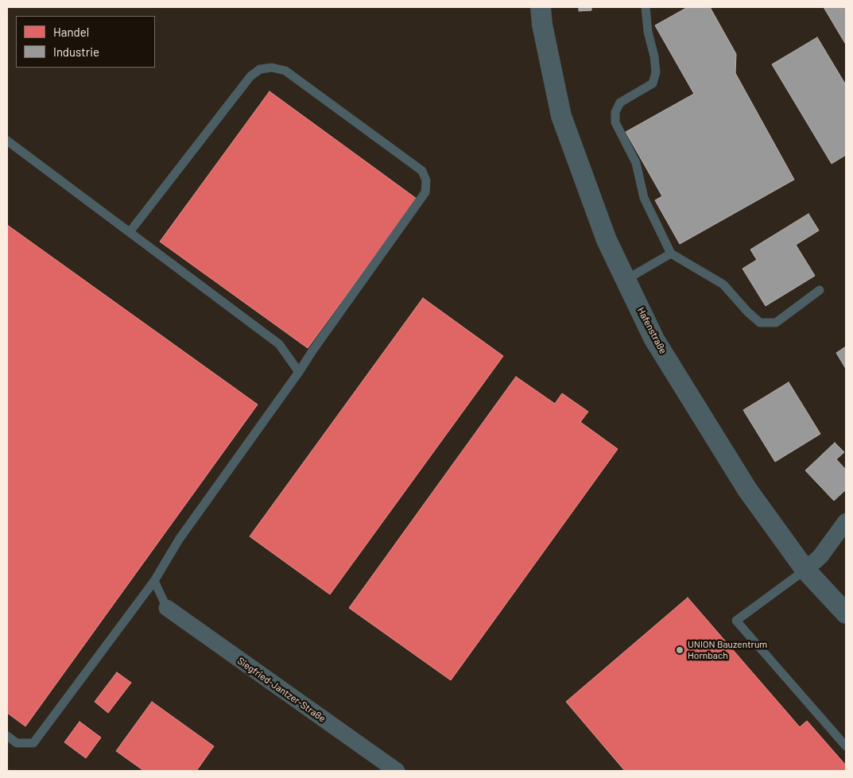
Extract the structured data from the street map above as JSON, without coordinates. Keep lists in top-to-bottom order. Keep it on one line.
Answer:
{"streets":{"street":["Hafenstraße","Siegfried-Jantzer-Straße"]},"places":["UNION Bauzentrum Hornbach"],"legend":["Handel","Industrie"]}
